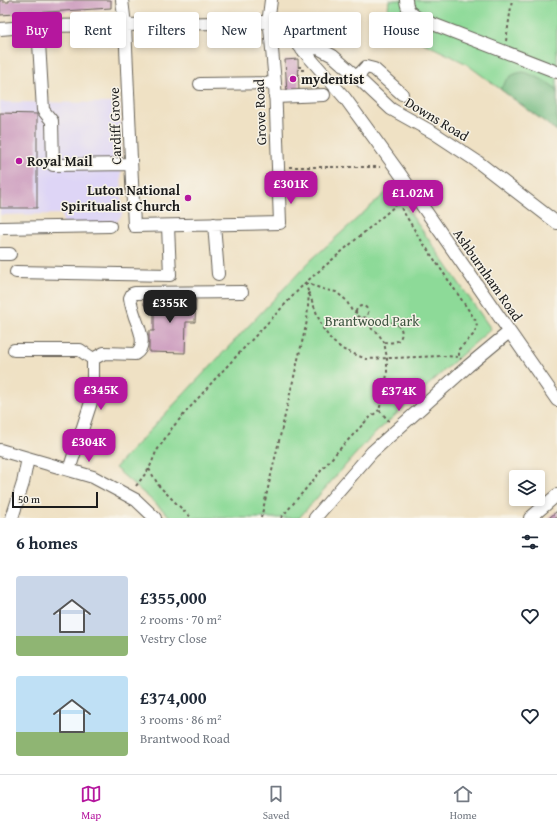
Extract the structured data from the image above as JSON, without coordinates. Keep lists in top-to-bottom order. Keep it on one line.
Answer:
{"streets":{"street":["Grove Road","Downs Road","Cardiff Grove","Ashburnham Road"]},"crossings":[["Grove Road","Cardiff Grove"],["Downs Road","Ashburnham Road"]],"parks":["Brantwood Park"],"places":["mydentist","Royal Mail","Luton National Spiritualist Church"],"scale_bar":"50 m","page":{"chip":["Buy","Rent","Filters","New","Apartment","House"],"price":["£301K","£1.02M","£355K","£345K","£374K","£304K"],"scale":"50 m","heading":"6 homes","list":[{"name":"£355,000","note":"2 rooms · 70 m² · Vestry Close"},{"name":"£374,000","note":"3 rooms · 86 m² · Brantwood Road"}],"tabs":["Map","Saved","Home"]}}
